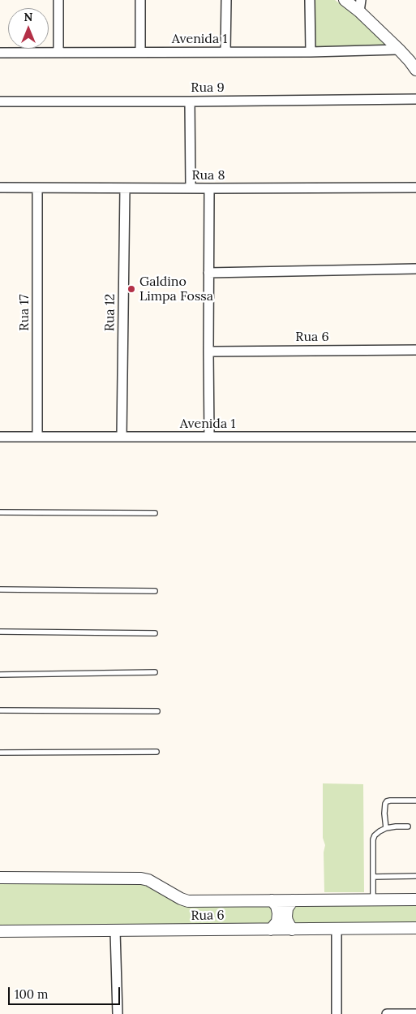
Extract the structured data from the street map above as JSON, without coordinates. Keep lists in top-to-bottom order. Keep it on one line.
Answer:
{"streets":{"street":["Avenida 1","Rua 9","Rua 8","Rua 17","Rua 12","Rua 6"]},"crossings":[["Avenida 1","Rua 17"],["Avenida 1","Rua 12"],["Rua 8","Rua 17"],["Rua 8","Rua 12"]],"places":["Galdino Limpa Fossa"],"scale_bar":"100 m","north":"top"}
